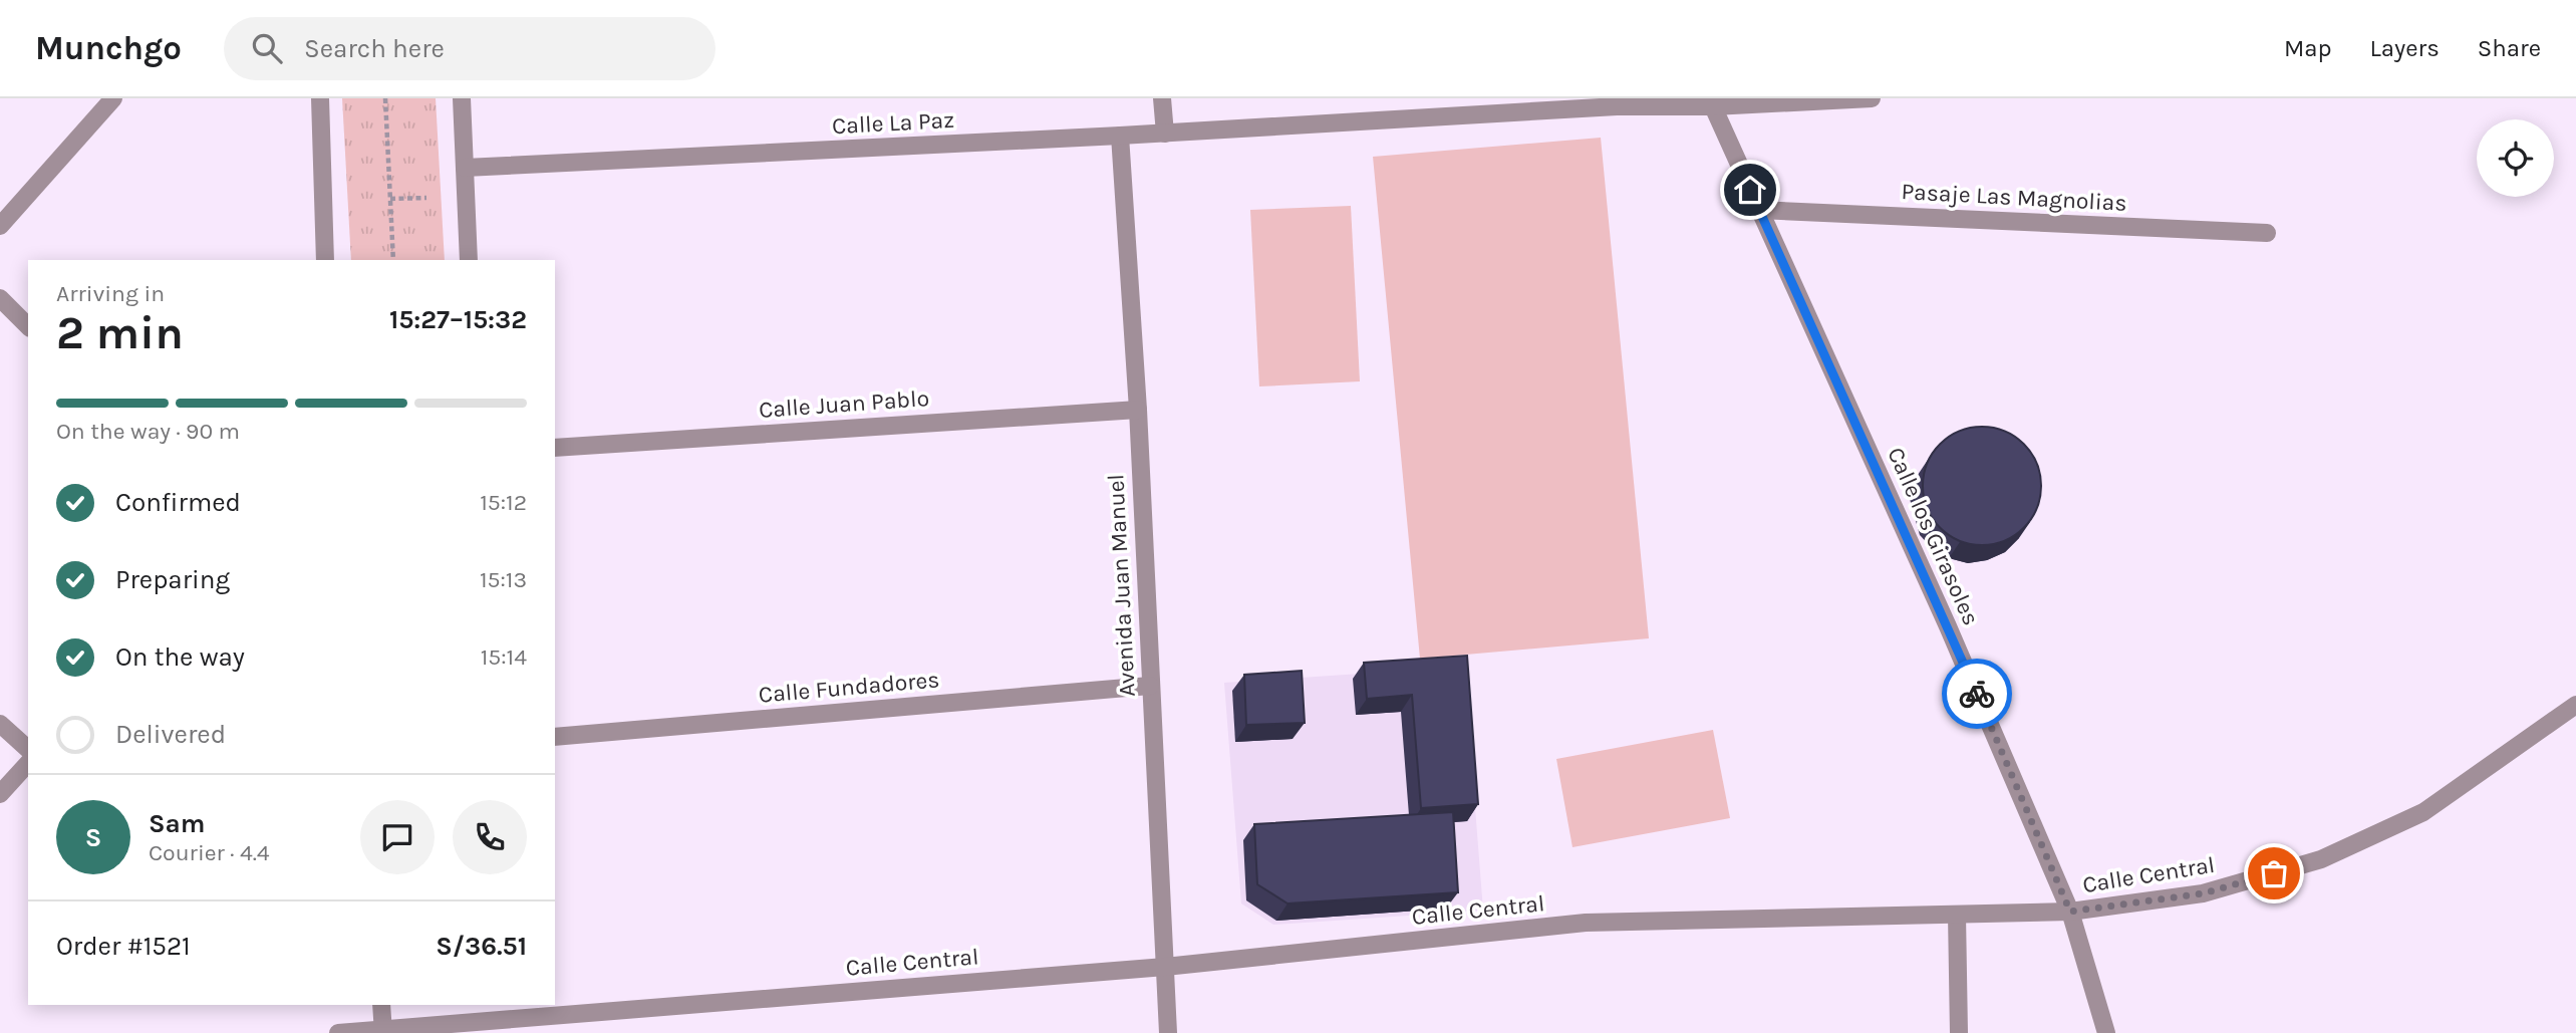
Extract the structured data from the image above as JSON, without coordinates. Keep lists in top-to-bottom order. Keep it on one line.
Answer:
{"streets":{"street":["Calle La Paz","Pasaje Las Magnolias","Calle Juan Pablo","Calle los Girasoles","Avenida Juan Manuel","Calle Fundadores","Calle Central"]},"crossings":[["Calle La Paz","Calle los Girasoles"],["Calle La Paz","Avenida Juan Manuel"],["Pasaje Las Magnolias","Calle los Girasoles"],["Calle Juan Pablo","Avenida Juan Manuel"],["Calle los Girasoles","Calle Central"],["Avenida Juan Manuel","Calle Fundadores"],["Avenida Juan Manuel","Calle Central"]],"page":{"header":"Munchgo","search":"Search here","nav":["Map","Layers","Share"],"heading":["2 min","Arriving in","15:27–15:32"],"panel":["Sam","Courier · 4.4","Order #1521","S/36.51"],"bar":"On the way · 90 m","list":[["Confirmed","15:12"],["Preparing","15:13"],["On the way","15:14"],"Delivered"],"round":"S"}}
